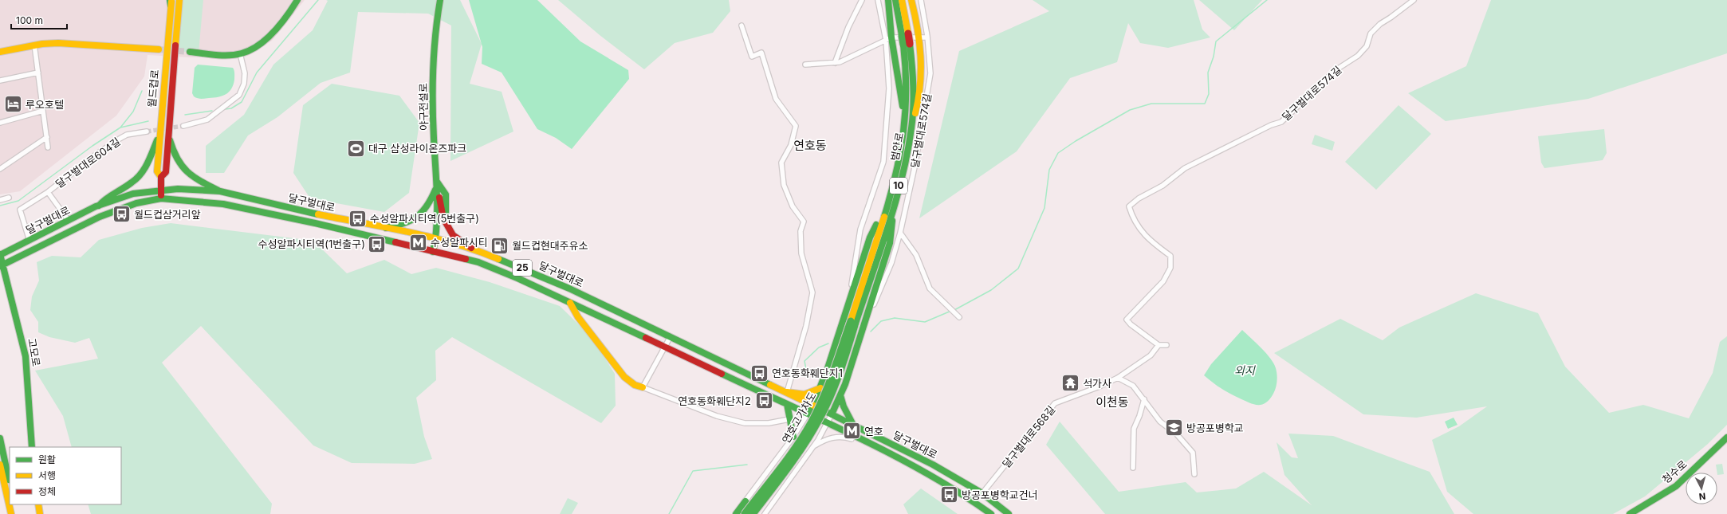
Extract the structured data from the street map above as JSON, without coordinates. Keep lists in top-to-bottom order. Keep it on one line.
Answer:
{"streets":{"main road":["월드컵로","야구전설로","범안로","10","달구벌대로","25","고모로","연호고가차도","청수로"],"street":["달구벌대로574길","달구벌대로604길","달구벌대로568길"]},"crossings":[["월드컵로","달구벌대로"],["달구벌대로574길","달구벌대로568길"],["야구전설로","달구벌대로"],["범안로","10"],["범안로","연호고가차도"],["달구벌대로604길","달구벌대로"],["달구벌대로","고모로"],["달구벌대로","달구벌대로568길"]],"districts":["연호동","이천동"],"water":["외지"],"places":{"hotel":["루오호텔"],"sports":["대구 삼성라이온즈파크"],"bus stop":["월드컵삼거리앞","수성알파시티역(5번출구)","수성알파시티역(1번출구)","연호동화훼단지1","연호동화훼단지2","방공포병학교건너"],"metro station":["수성알파시티","연호"],"fuel station":["월드컵현대주유소"],"temple":["석가사"],"school or university":["방공포병학교"]},"legend":["원활","서행","정체"],"scale_bar":"100 m","north":"bottom"}
